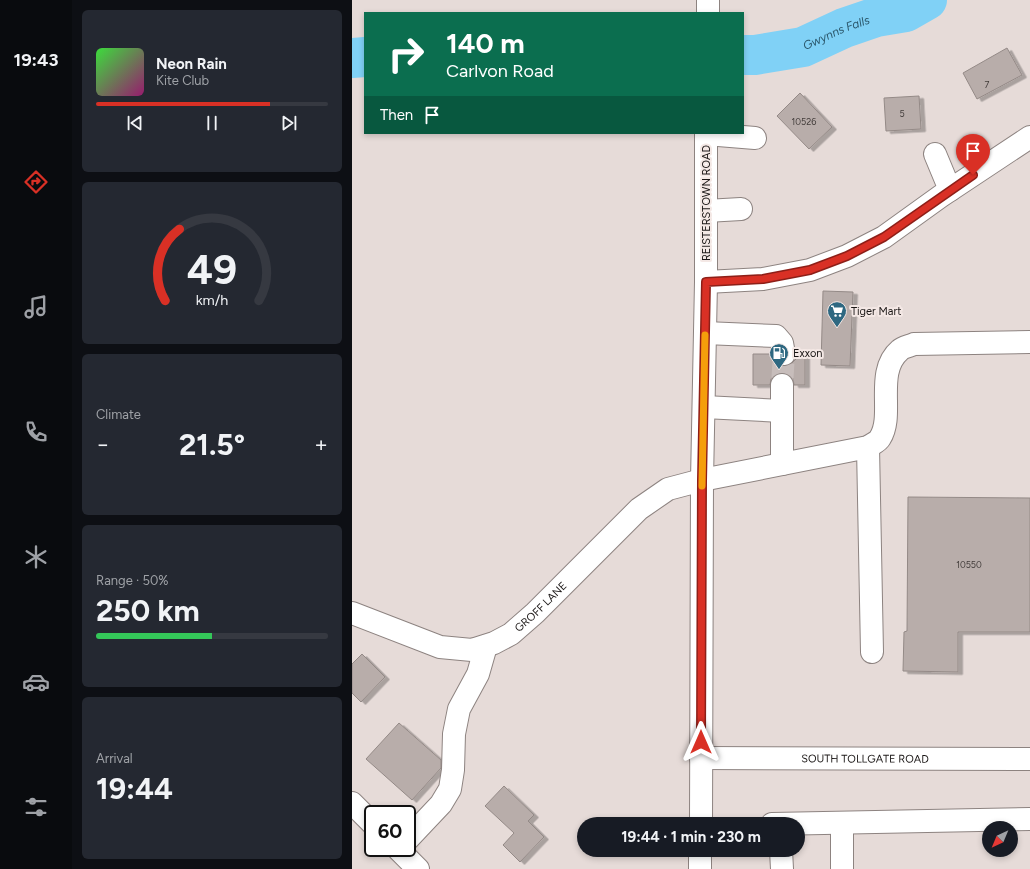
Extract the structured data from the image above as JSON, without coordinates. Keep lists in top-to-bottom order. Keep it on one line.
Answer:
{"streets":{"street":["REISTERSTOWN ROAD","GROFF LANE","SOUTH TOLLGATE ROAD"]},"crossings":[["REISTERSTOWN ROAD","GROFF LANE"],["REISTERSTOWN ROAD","SOUTH TOLLGATE ROAD"]],"water":["Gwynns Falls"],"places":{"supermarket":["Tiger Mart"],"fuel station":["Exxon"]},"house_numbers":["7","5","10526","10550"],"north":"bottom left","page":{"tabs":"19:43","turn":["140 m","Carlvon Road"],"song":["Neon Rain","Kite Club"],"then":"Then","tile":["Climate",["Range · 50%","250 km"],["Arrival","19:44"]],"heat":["−","21.5°","+"],"limit":"60","trip":"19:44 · 1 min · 230 m","gauge":["49","km/h"]}}
